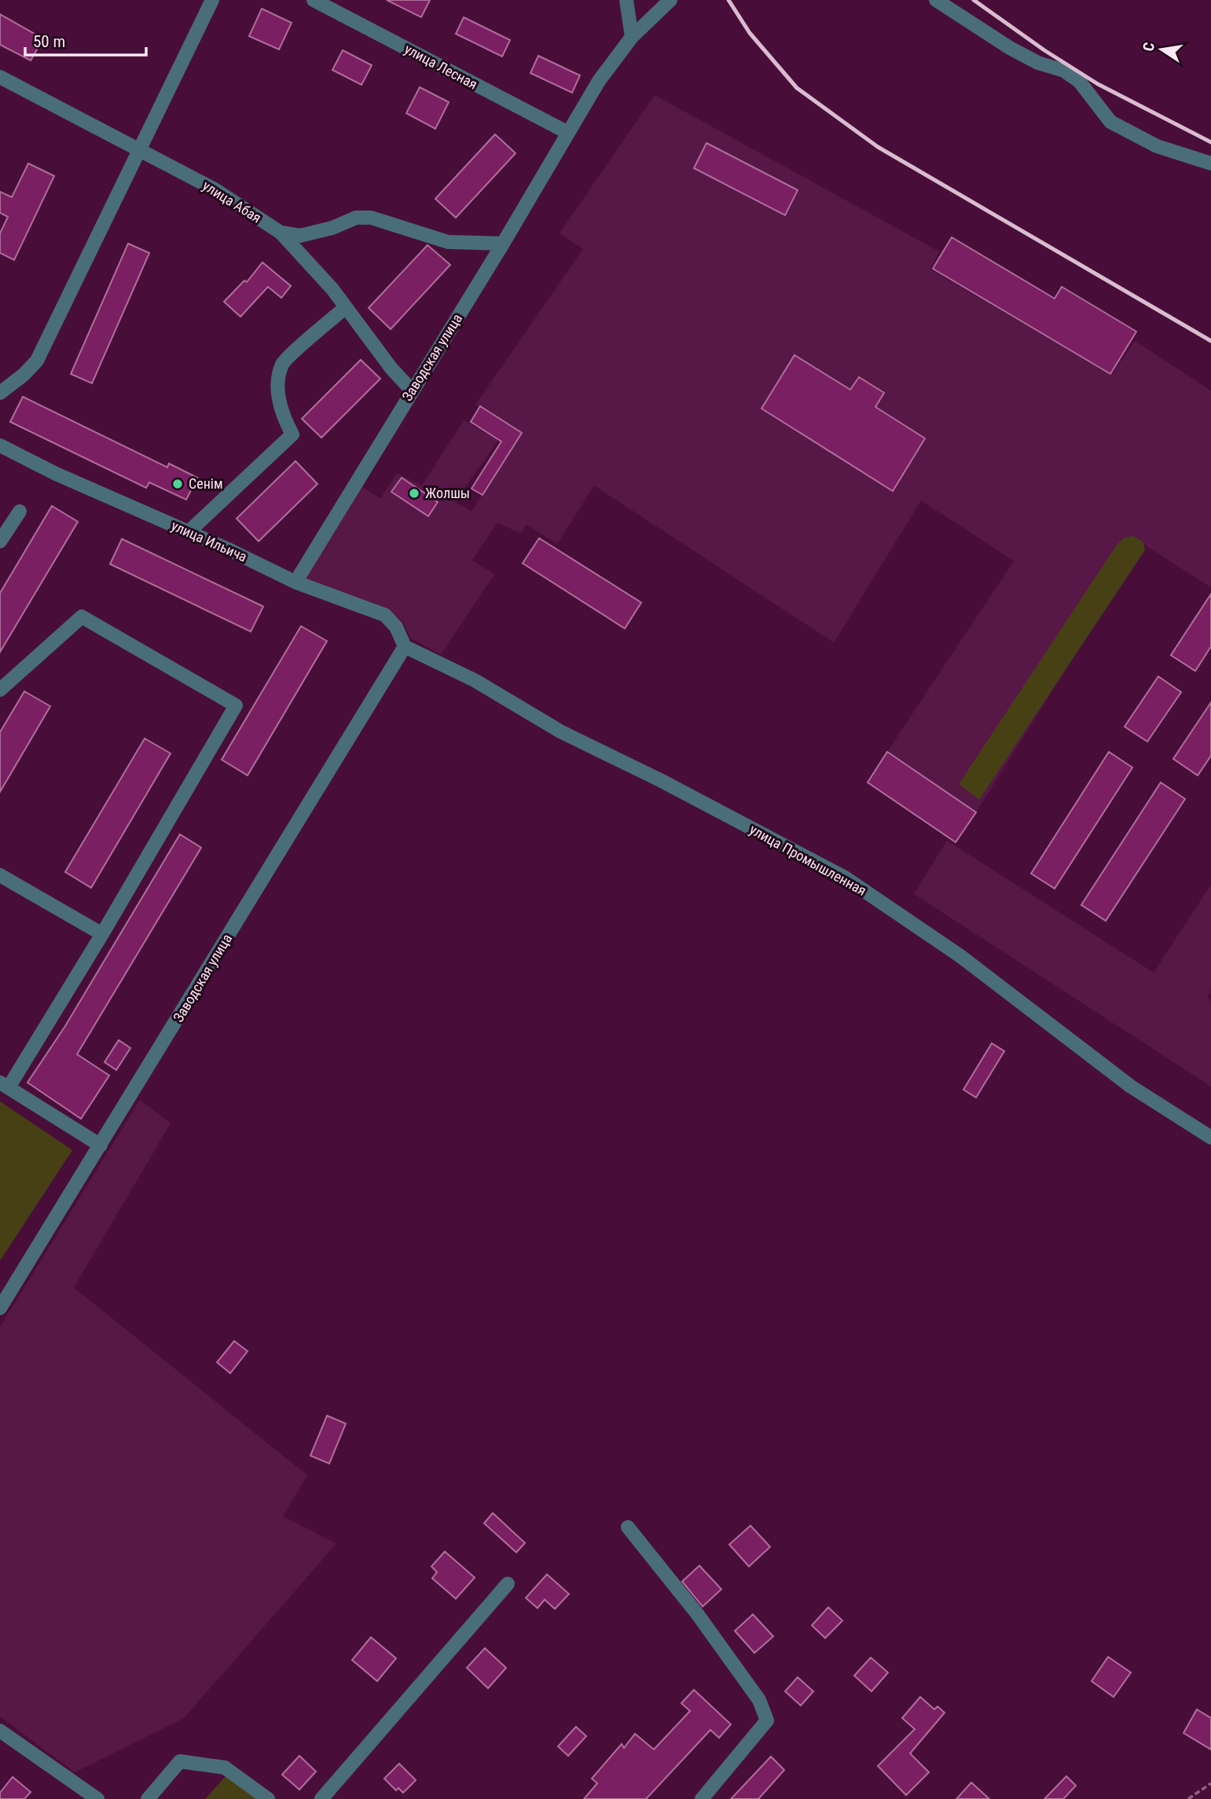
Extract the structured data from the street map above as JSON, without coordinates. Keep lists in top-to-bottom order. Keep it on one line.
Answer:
{"streets":{"street":["улица Лесная","улица Абая","Заводская улица","улица Ильича","улица Промышленная"]},"crossings":[["улица Лесная","Заводская улица"],["улица Абая","Заводская улица"],["Заводская улица","улица Ильича"],["Заводская улица","улица Промышленная"],["улица Ильича","улица Промышленная"]],"places":["Сенiм","Жолшы"],"scale_bar":"50 m","north":"left"}
